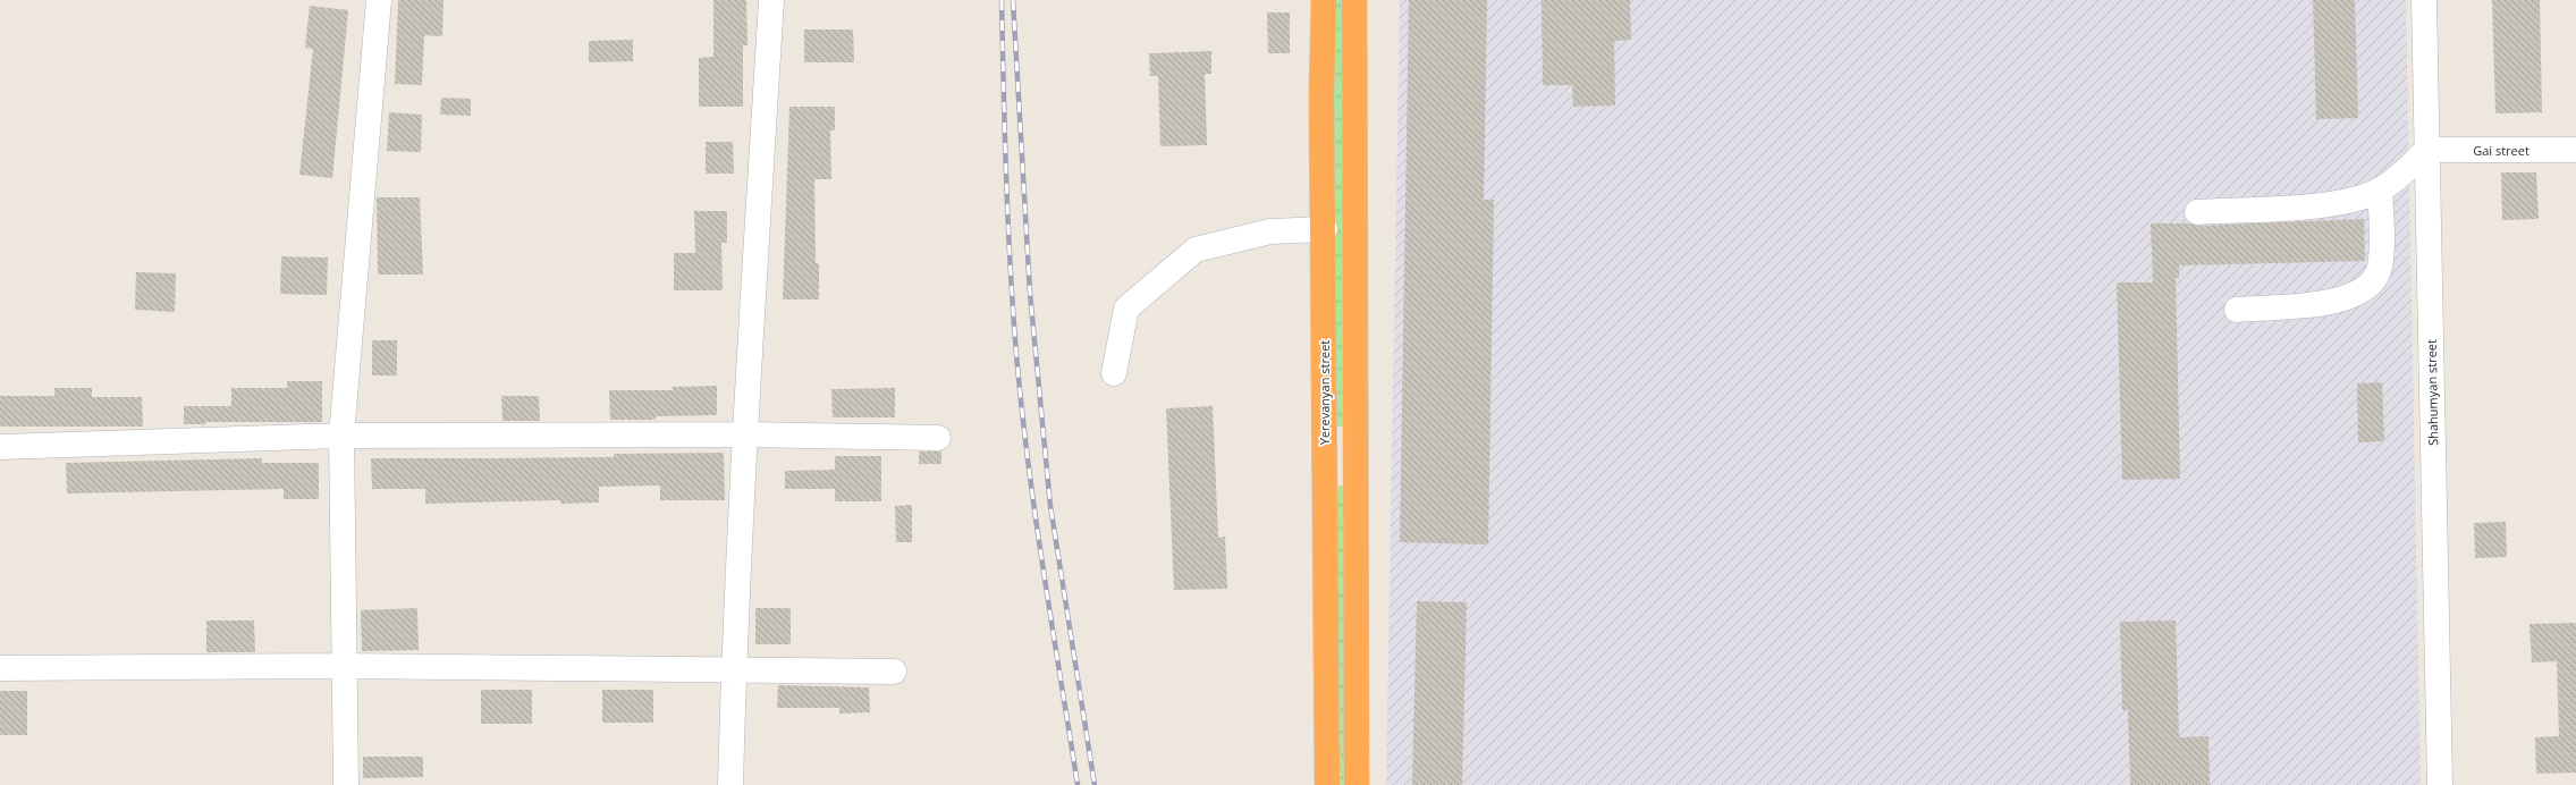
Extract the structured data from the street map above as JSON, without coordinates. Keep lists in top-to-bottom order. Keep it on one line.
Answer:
{"streets":{"highway":["Yerevanyan street"],"street":["Gai street","Shahumyan street"]},"crossings":[["Gai street","Shahumyan street"]]}
